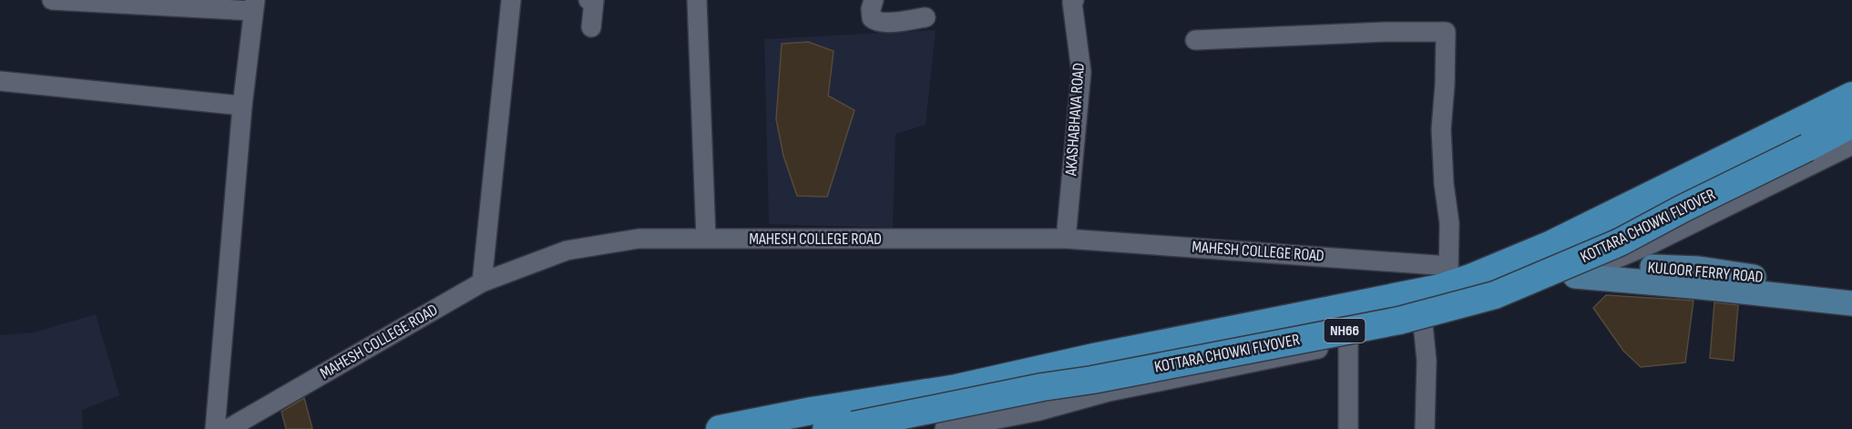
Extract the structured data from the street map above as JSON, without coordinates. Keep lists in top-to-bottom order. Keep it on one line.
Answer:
{"streets":{"highway":["KOTTARA CHOWKI FLYOVER","NH66"],"main road":["KULOOR FERRY ROAD"],"street":["AKASHABHAVA ROAD","MAHESH COLLEGE ROAD"]},"crossings":[["AKASHABHAVA ROAD","MAHESH COLLEGE ROAD"],["MAHESH COLLEGE ROAD","NH66"]]}
